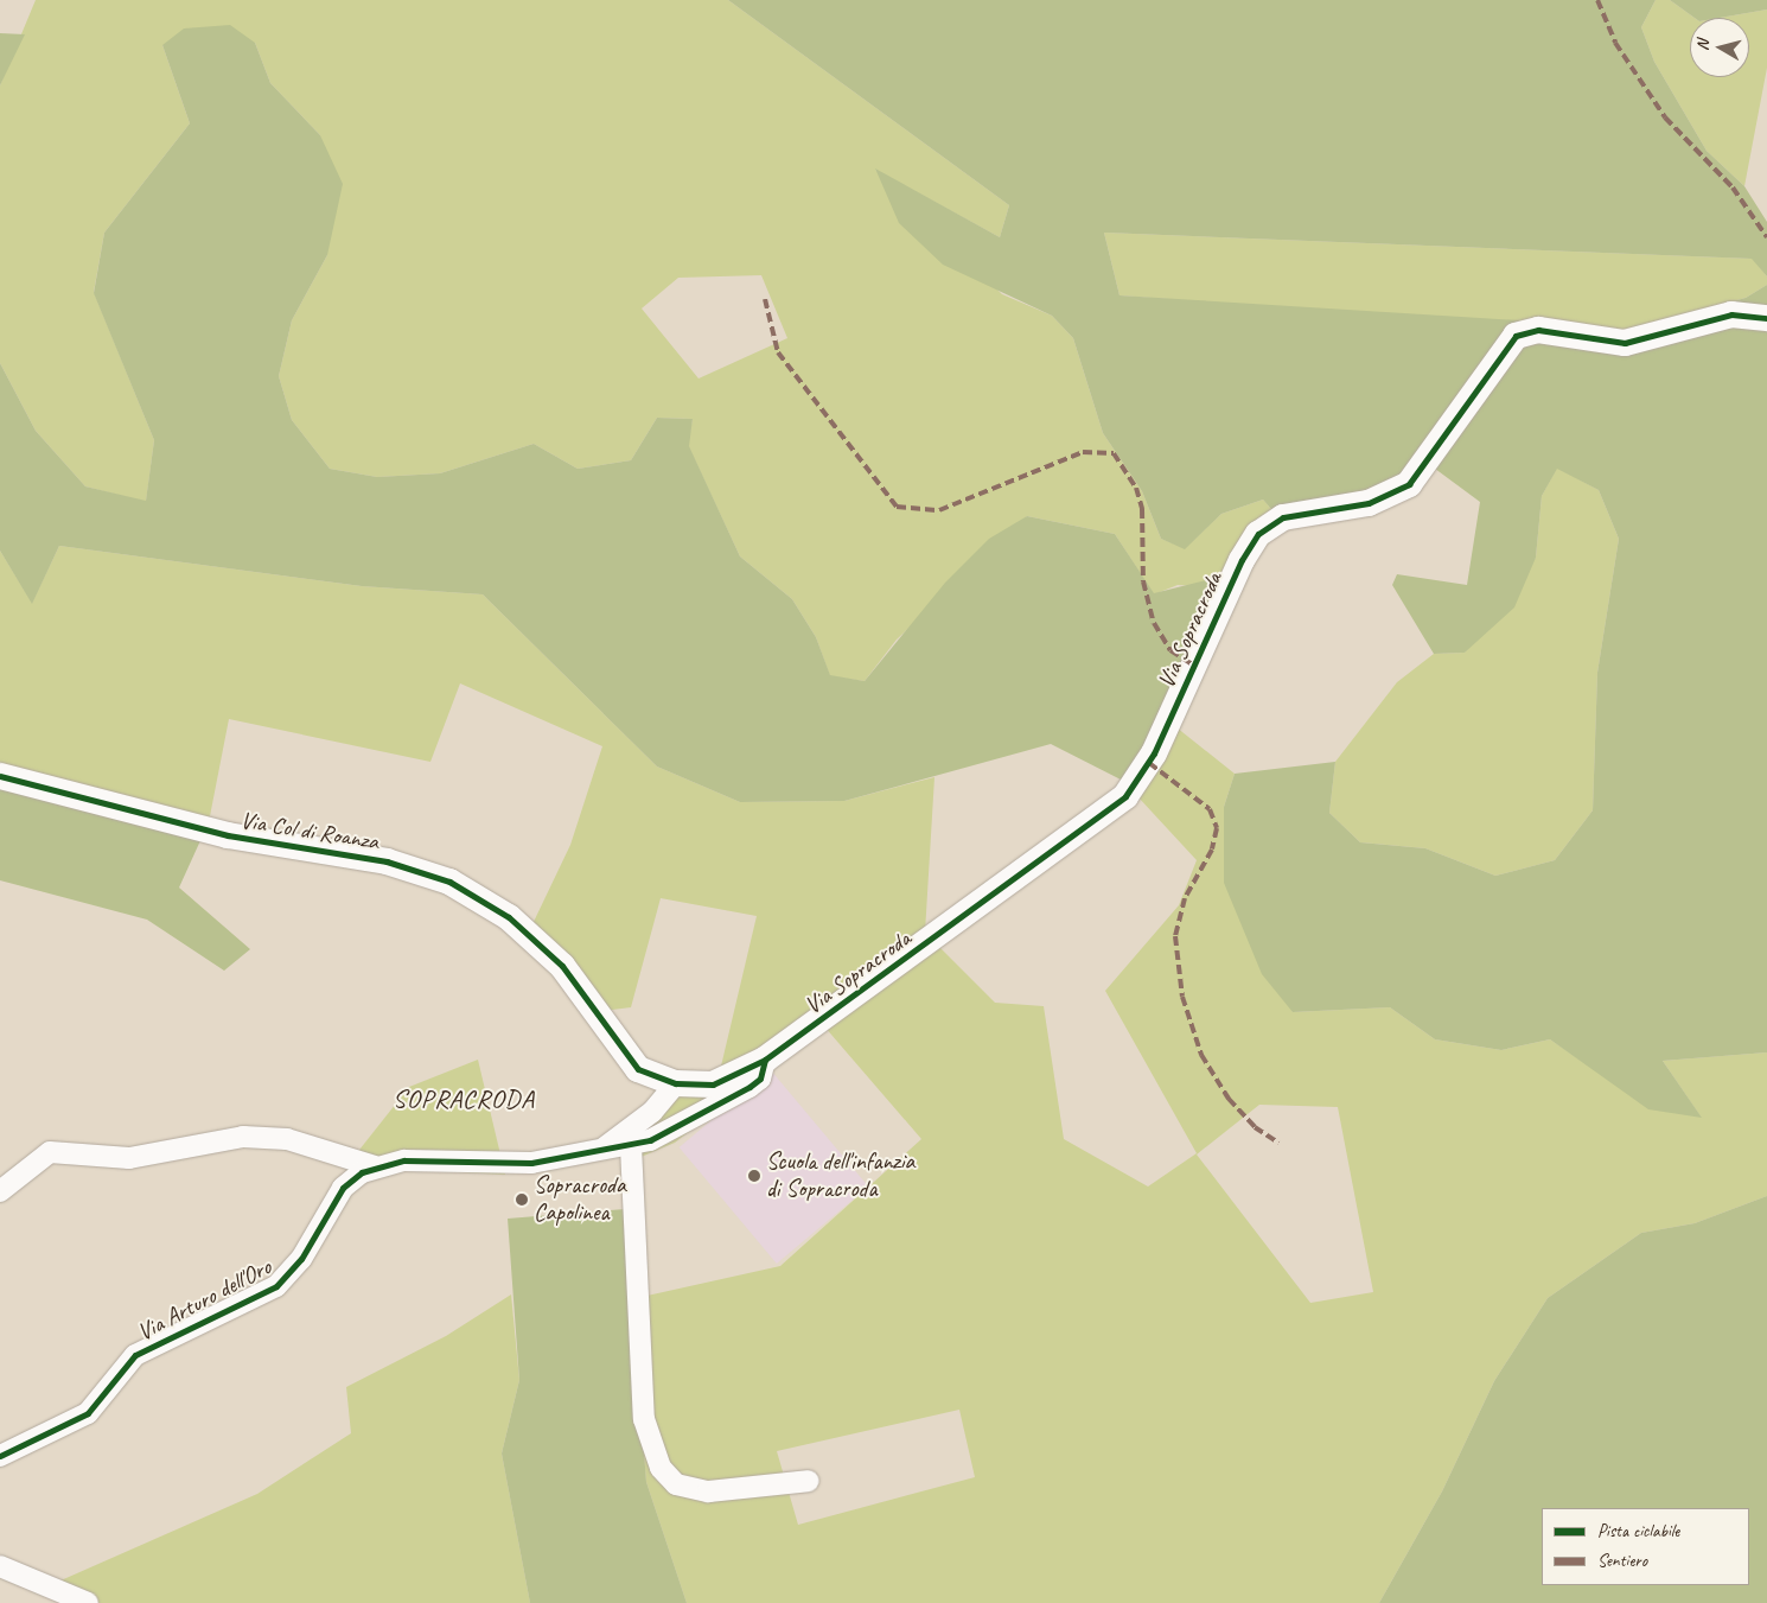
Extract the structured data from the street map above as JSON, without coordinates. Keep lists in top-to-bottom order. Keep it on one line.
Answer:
{"streets":{"street":["Via Sopracroda","Via Col di Roanza","Via Arturo dell'Oro"]},"crossings":[["Via Sopracroda","Via Col di Roanza"],["Via Sopracroda","Via Arturo dell'Oro"],["Via Col di Roanza","Via Arturo dell'Oro"]],"districts":["SOPRACRODA"],"places":["Scuola dell'infanzia di Sopracroda","Sopracroda Capolinea"],"legend":["Pista ciclabile","Sentiero"],"north":"left"}
